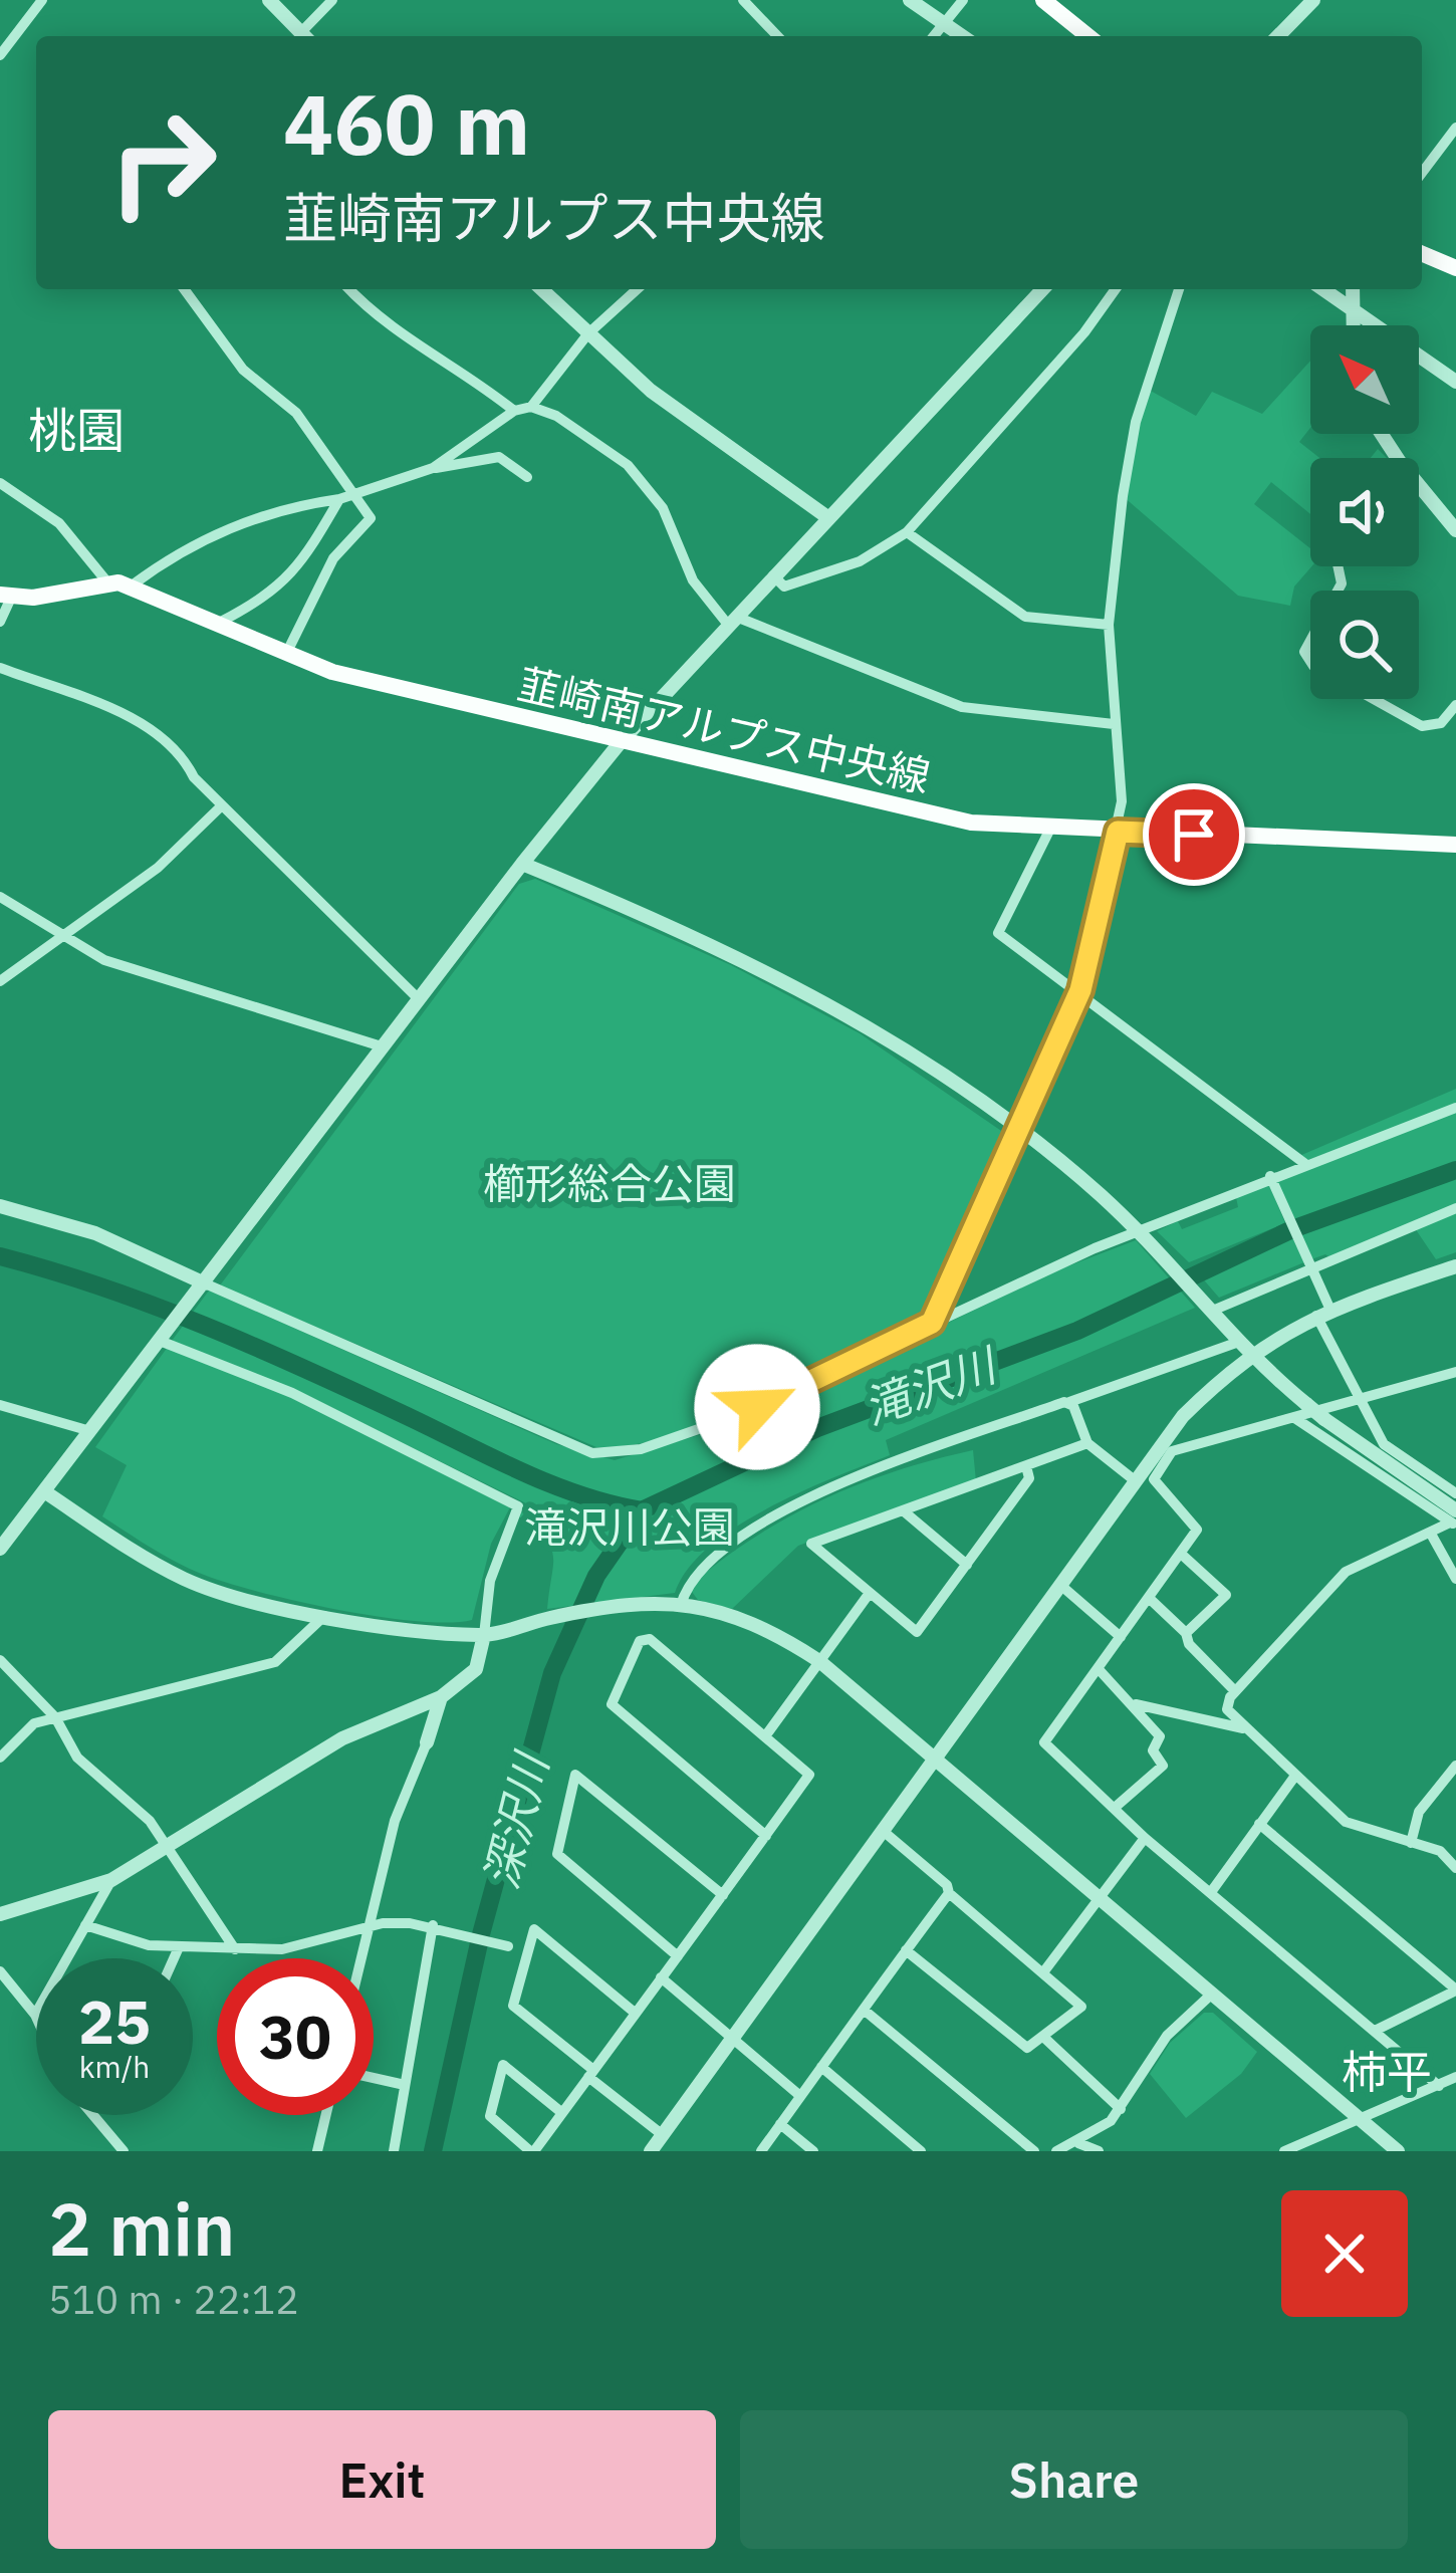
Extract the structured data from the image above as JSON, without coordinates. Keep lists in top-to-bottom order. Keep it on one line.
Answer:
{"streets":{"main road":["韮崎南アルプス中央線"]},"districts":["桃園","柿平"],"water":["滝沢川","深沢川"],"parks":["櫛形総合公園","滝沢川公園"],"north":"top left","page":{"turn":["460 m","韮崎南アルプス中央線"],"speed":"25 km/h","limit":"30","heading":["2 min","510 m · 22:12"],"buttons":["Exit","Share"]}}
